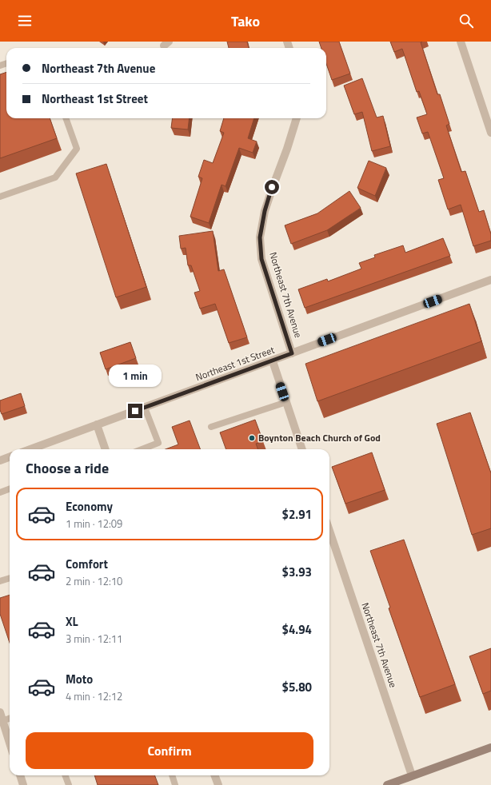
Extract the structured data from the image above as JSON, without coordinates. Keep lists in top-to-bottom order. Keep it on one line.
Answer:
{"streets":{"street":["Northeast 7th Avenue","Northeast 1st Street"]},"crossings":[["Northeast 7th Avenue","Northeast 1st Street"]],"places":["Boynton Beach Church of God"],"page":{"header":"Tako","banner":["Northeast 7th Avenue","Northeast 1st Street"],"bubble":"1 min","heading":"Choose a ride","list":[{"name":"Economy","note":"1 min · 12:09","value":"$2.91"},{"name":"Comfort","note":"2 min · 12:10","value":"$3.93"},{"name":"XL","note":"3 min · 12:11","value":"$4.94"},{"name":"Moto","note":"4 min · 12:12","value":"$5.80"}],"buttons":"Confirm"}}
